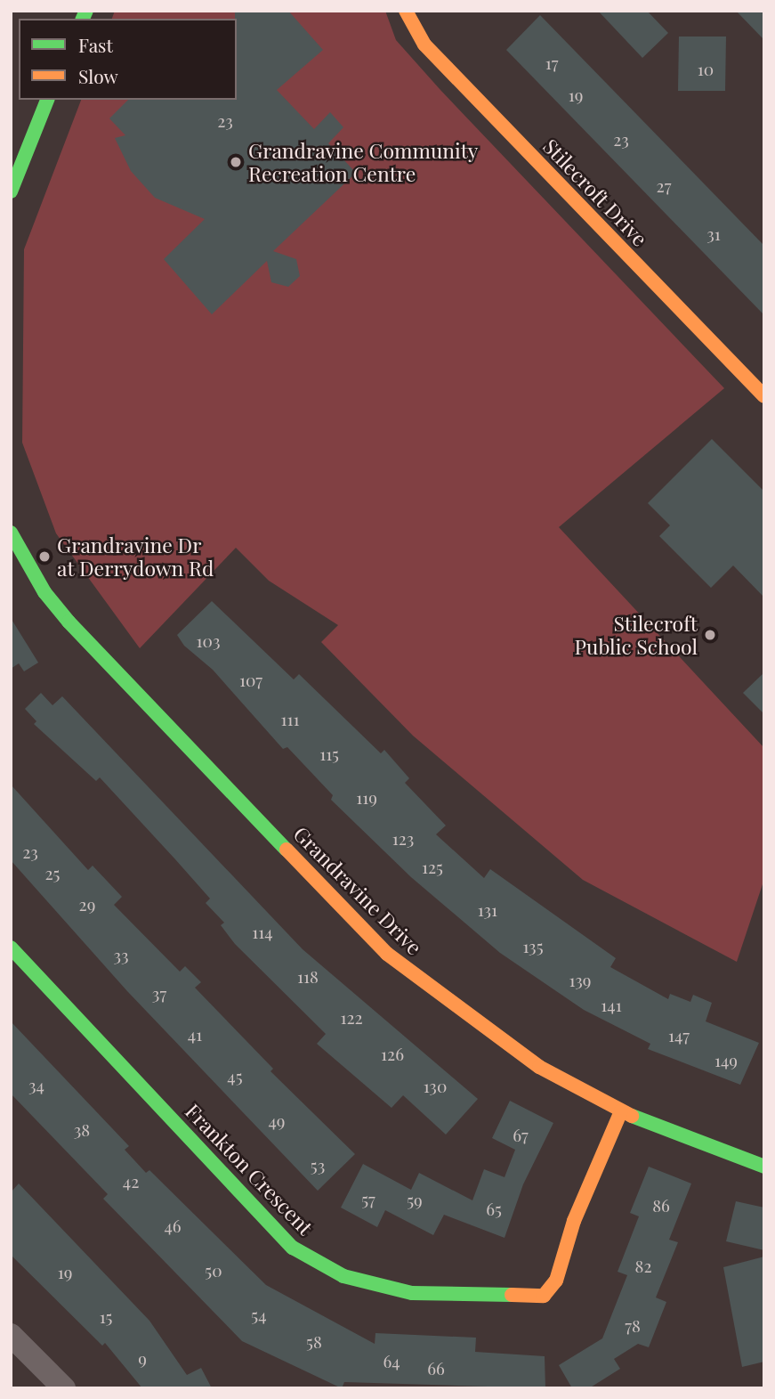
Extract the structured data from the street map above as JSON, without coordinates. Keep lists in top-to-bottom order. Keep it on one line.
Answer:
{"streets":{"street":["Stilecroft Drive","Grandravine Drive","Frankton Crescent"]},"crossings":[["Grandravine Drive","Frankton Crescent"]],"places":["Grandravine Community Recreation Centre","Grandravine Dr at Derrydown Rd","Stilecroft Public School"],"house_numbers":["17","10","19","23","23","27","31","103","107","111","115","119","123","23","125","25","29","131","114","135","33","118","139","37","141","122","41","147","126","149","45","34","130","49","38","67","53","42","57","59","86","65","46","82","50","19","54","15","78","58","9","64","66"],"legend":["Fast","Slow"]}
